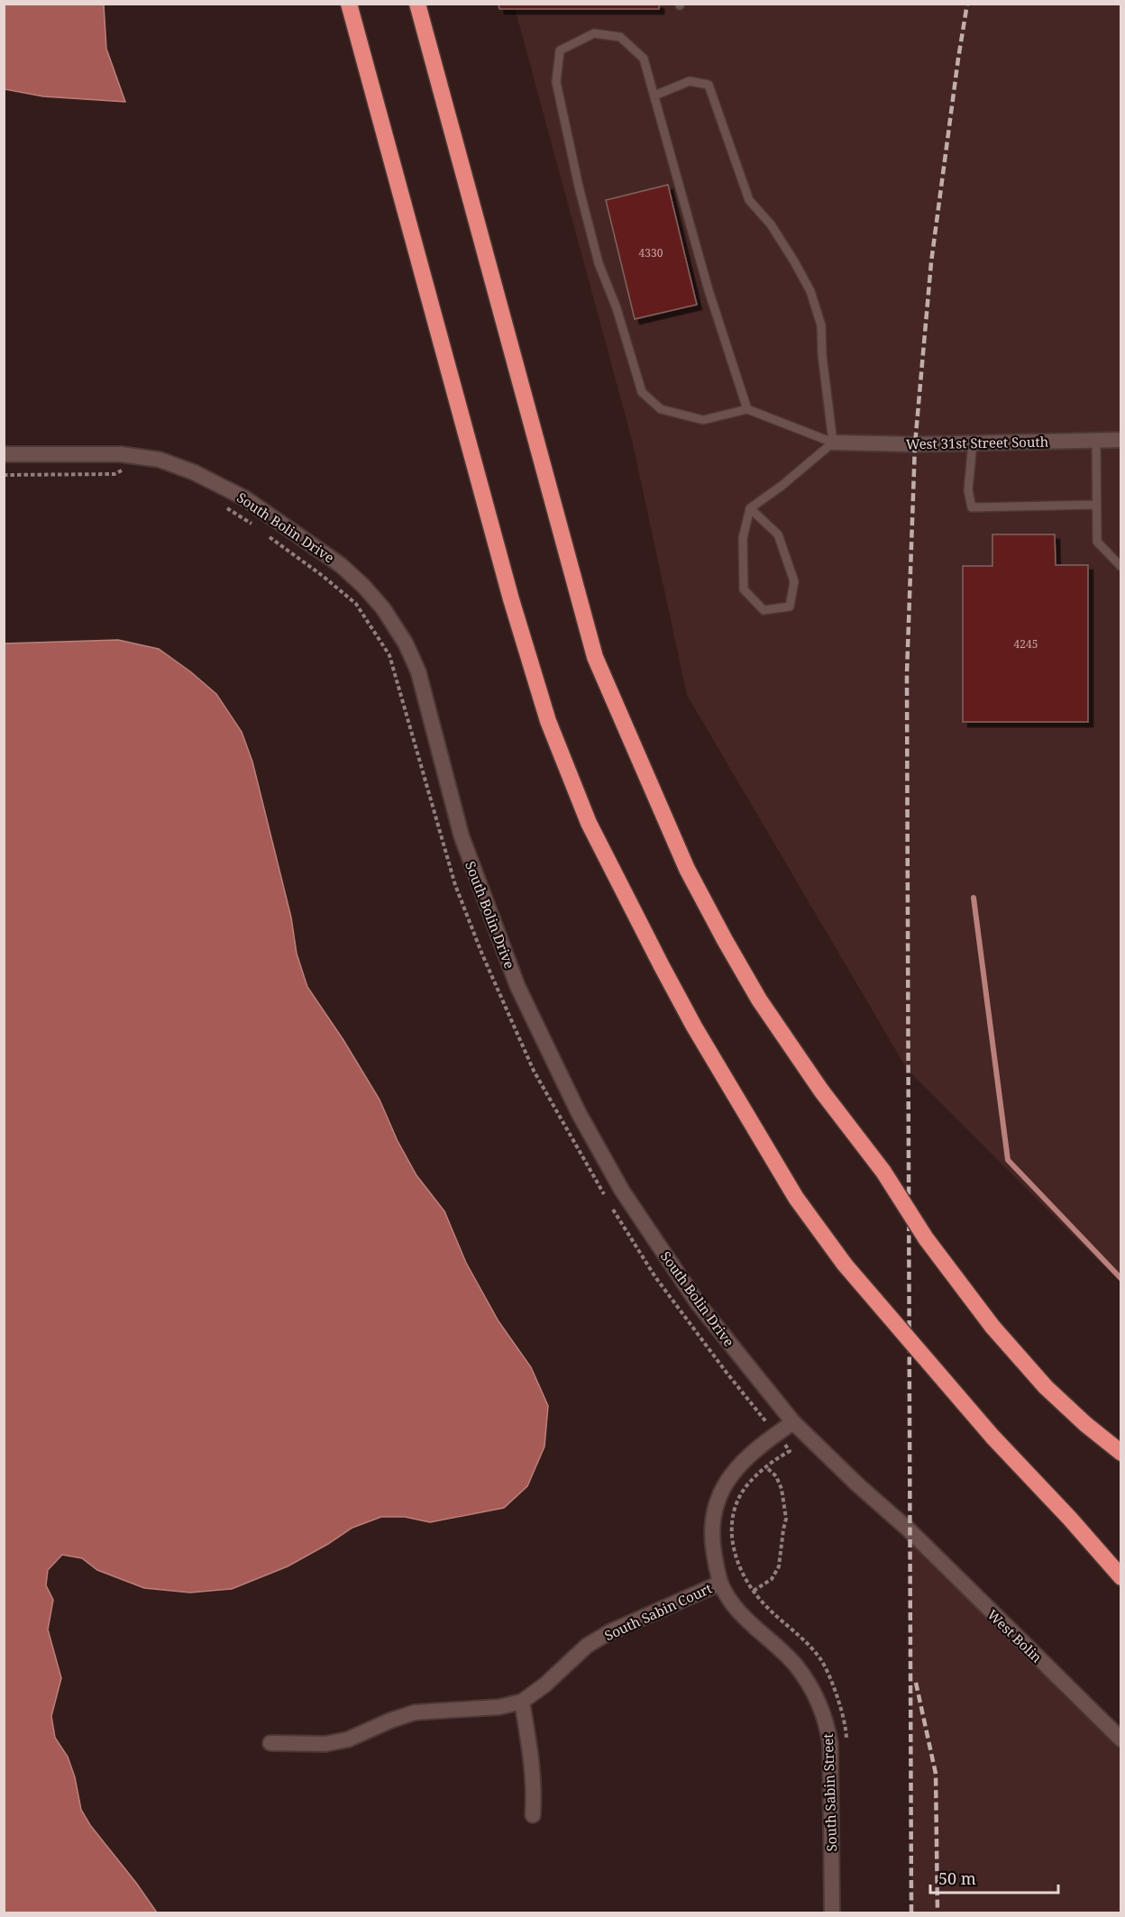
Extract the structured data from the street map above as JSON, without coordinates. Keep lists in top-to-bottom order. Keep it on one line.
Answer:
{"streets":{"street":["West 31st Street South","South Bolin Drive","South Sabin Court","West Bolin","South Sabin Street"]},"crossings":[["South Bolin Drive","West Bolin"],["South Bolin Drive","South Sabin Street"],["South Sabin Court","South Sabin Street"]],"house_numbers":["4330","4245"],"scale_bar":"50 m"}
